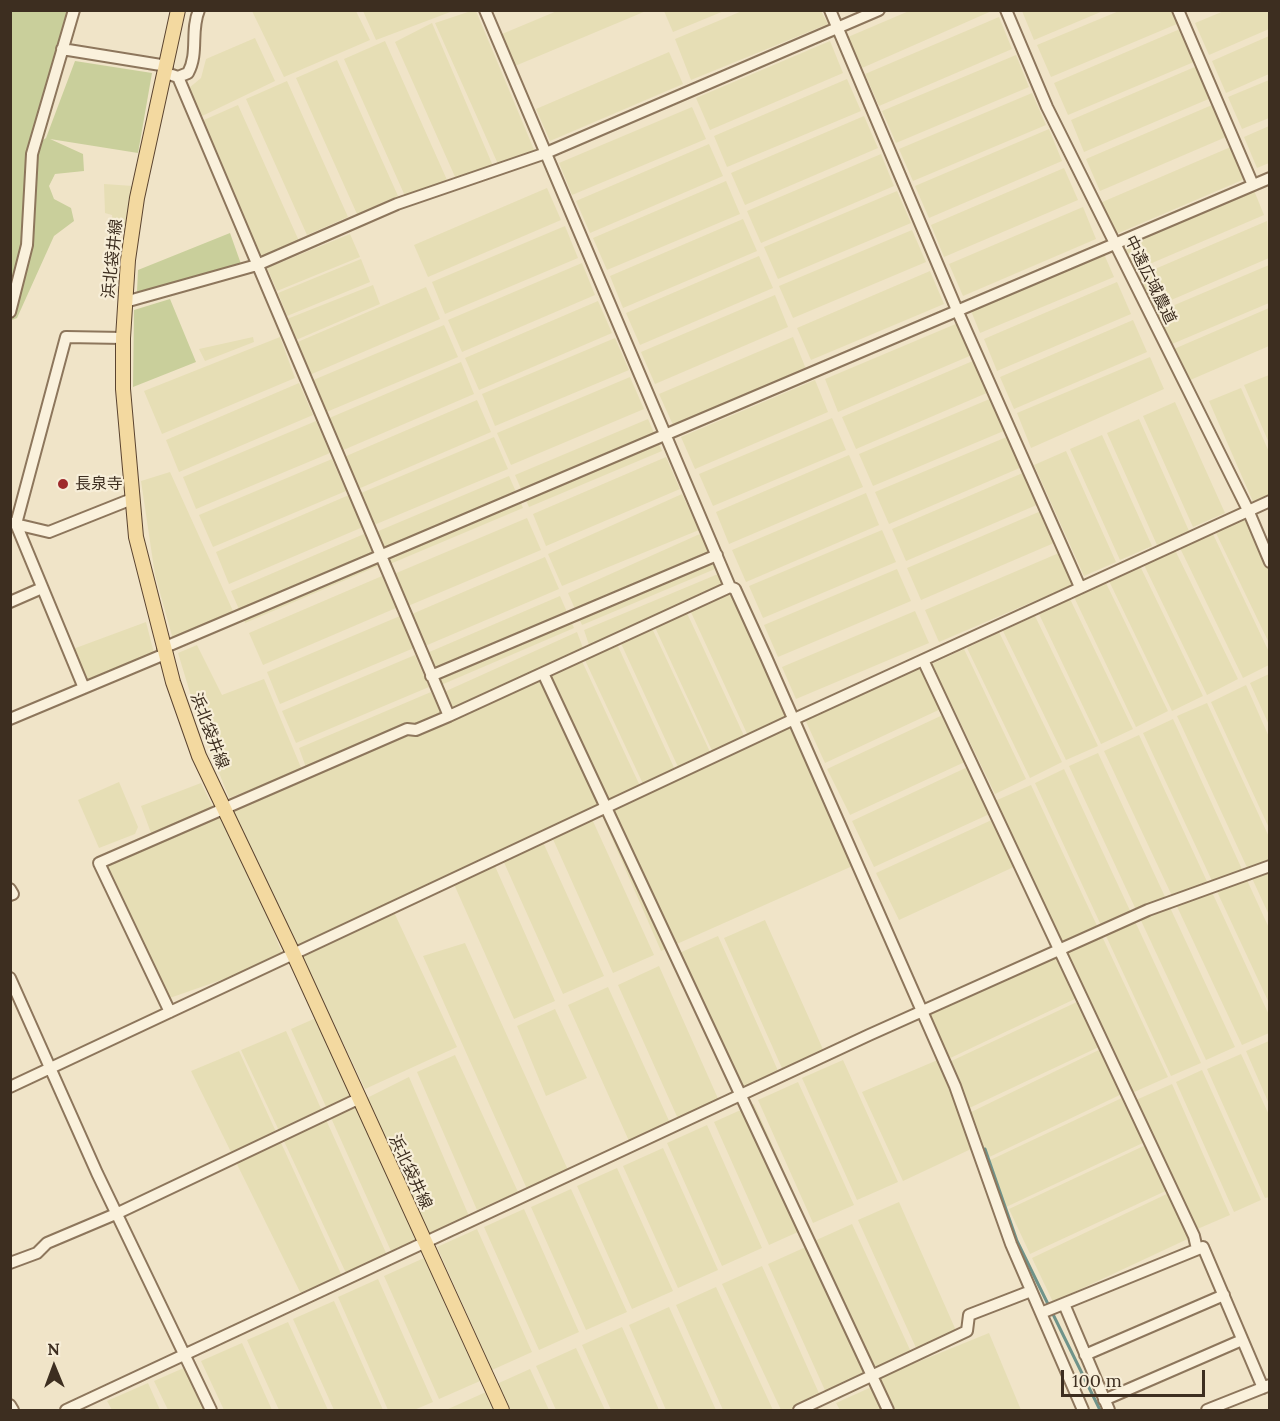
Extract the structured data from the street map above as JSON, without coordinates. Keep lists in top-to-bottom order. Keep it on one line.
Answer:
{"streets":{"main road":["浜北袋井線"],"street":["中遠広域農道"]},"places":["長泉寺"],"scale_bar":"100 m","north":"top"}
